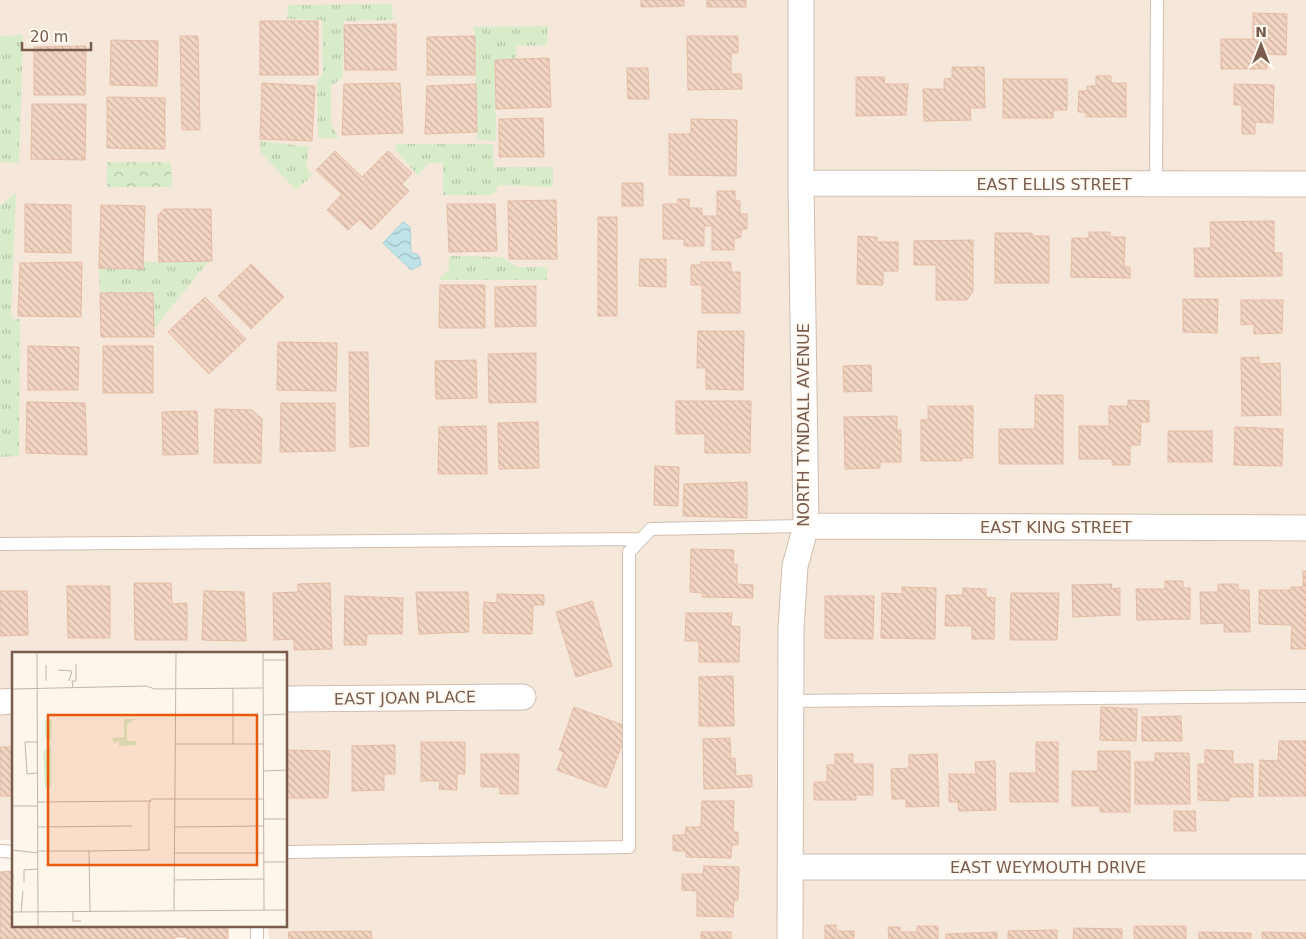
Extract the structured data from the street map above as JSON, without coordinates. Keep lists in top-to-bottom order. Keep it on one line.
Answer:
{"streets":{"street":["EAST ELLIS STREET","NORTH TYNDALL AVENUE","EAST KING STREET","EAST JOAN PLACE","EAST WEYMOUTH DRIVE"]},"crossings":[["EAST ELLIS STREET","NORTH TYNDALL AVENUE"],["NORTH TYNDALL AVENUE","EAST KING STREET"],["NORTH TYNDALL AVENUE","EAST WEYMOUTH DRIVE"]],"scale_bar":"20 m","north":"top"}
